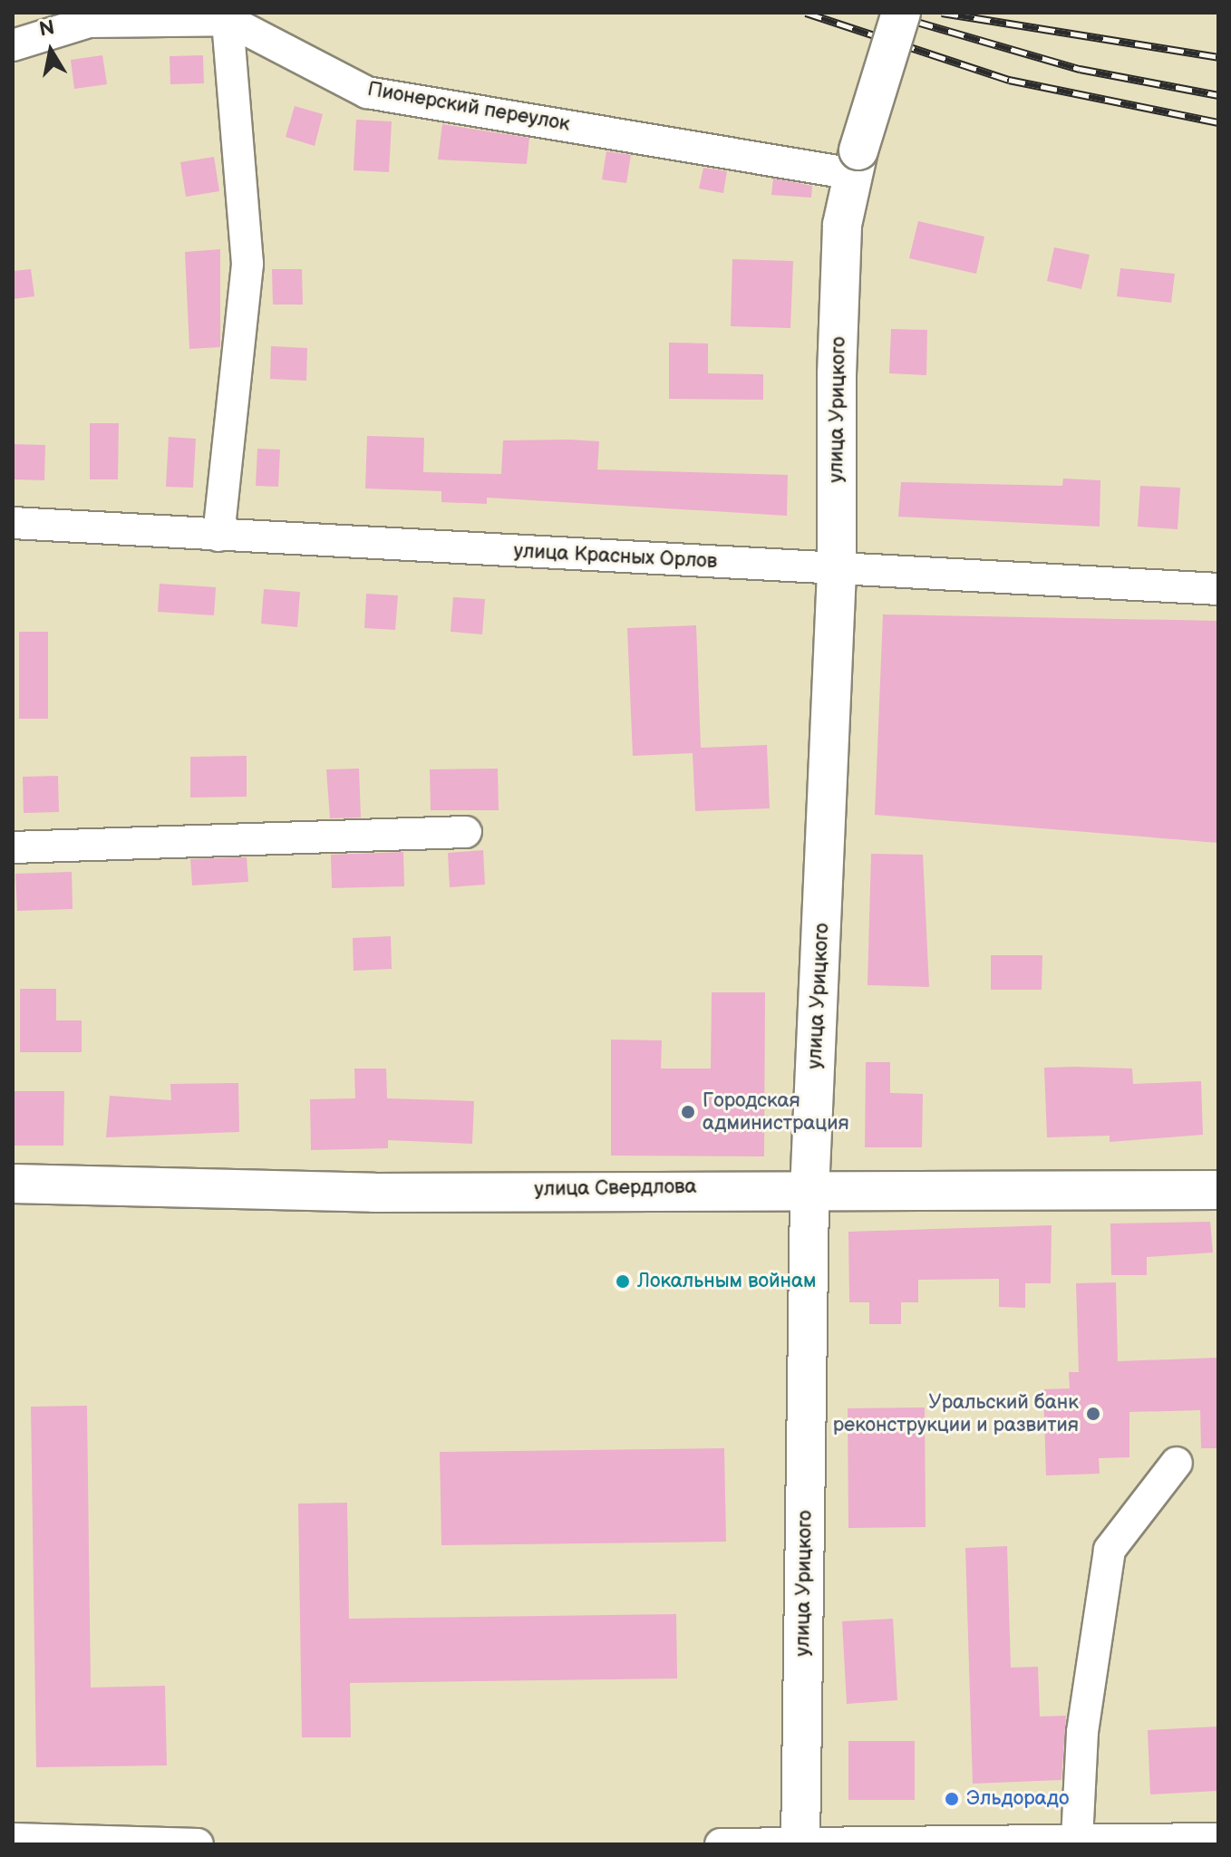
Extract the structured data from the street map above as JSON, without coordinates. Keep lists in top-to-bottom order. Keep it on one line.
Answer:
{"streets":{"main road":["улица Урицкого","улица Свердлова"],"street":["Пионерский переулок","улица Красных Орлов"]},"crossings":[["Пионерский переулок","улица Урицкого"],["улица Урицкого","улица Красных Орлов"],["улица Урицкого","улица Свердлова"]],"places":["Городская администрация","Локальным войнам","Уральский банк реконструкции и развития","Эльдорадо"],"north":"top"}
